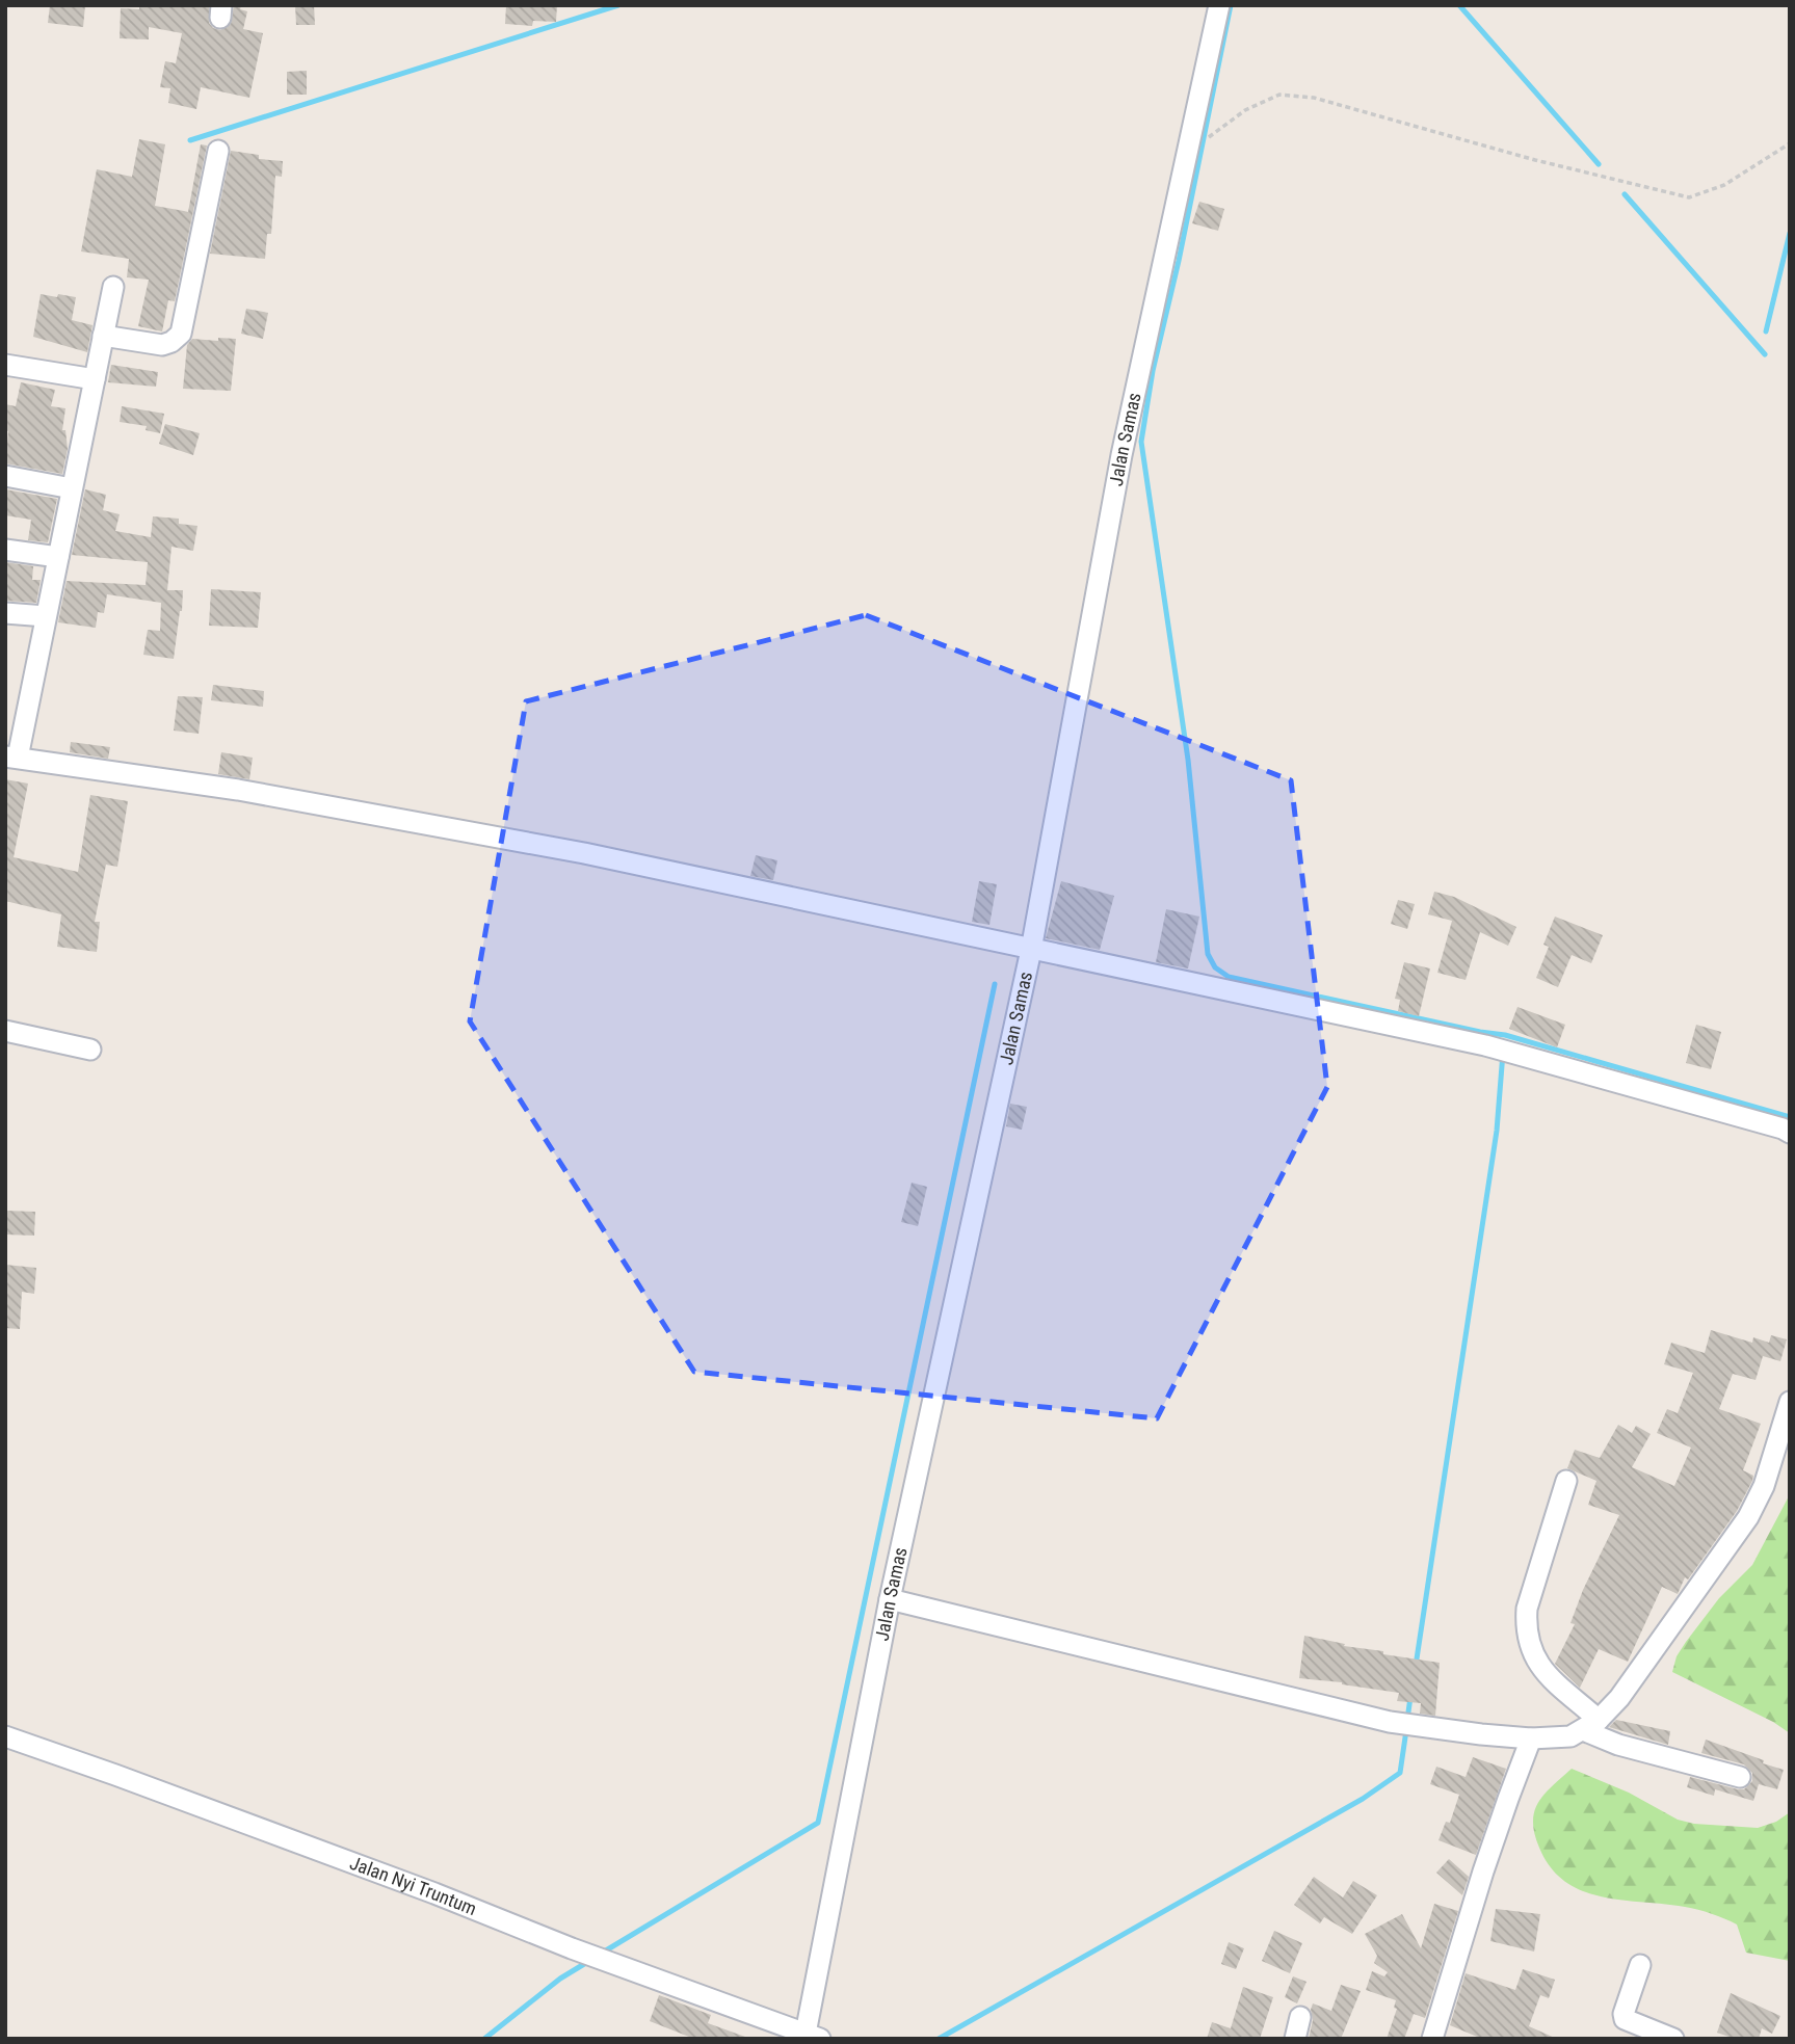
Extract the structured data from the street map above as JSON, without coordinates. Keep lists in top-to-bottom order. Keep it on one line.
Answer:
{"streets":{"street":["Jalan Samas","Jalan Nyi Truntum"]},"crossings":[["Jalan Samas","Jalan Nyi Truntum"]]}
